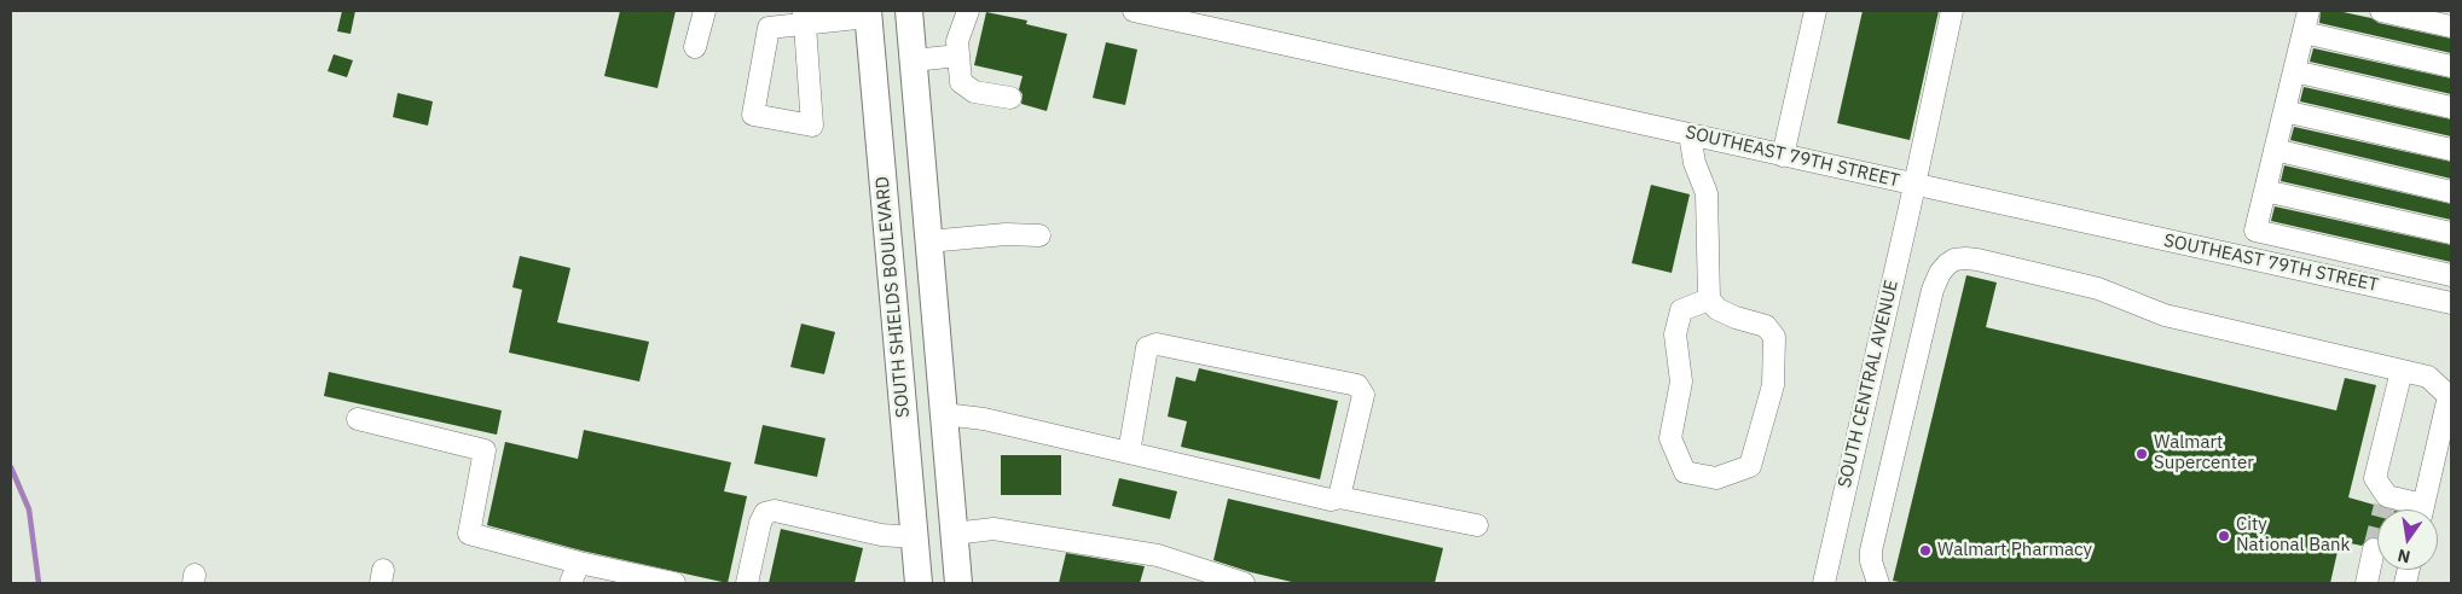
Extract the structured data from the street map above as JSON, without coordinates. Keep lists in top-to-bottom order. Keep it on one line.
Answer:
{"streets":{"main road":["SOUTH SHIELDS BOULEVARD"],"street":["SOUTHEAST 79TH STREET","SOUTH CENTRAL AVENUE"]},"crossings":[["SOUTHEAST 79TH STREET","SOUTH CENTRAL AVENUE"]],"places":["Walmart Supercenter","City National Bank","Walmart Pharmacy"],"north":"bottom"}
